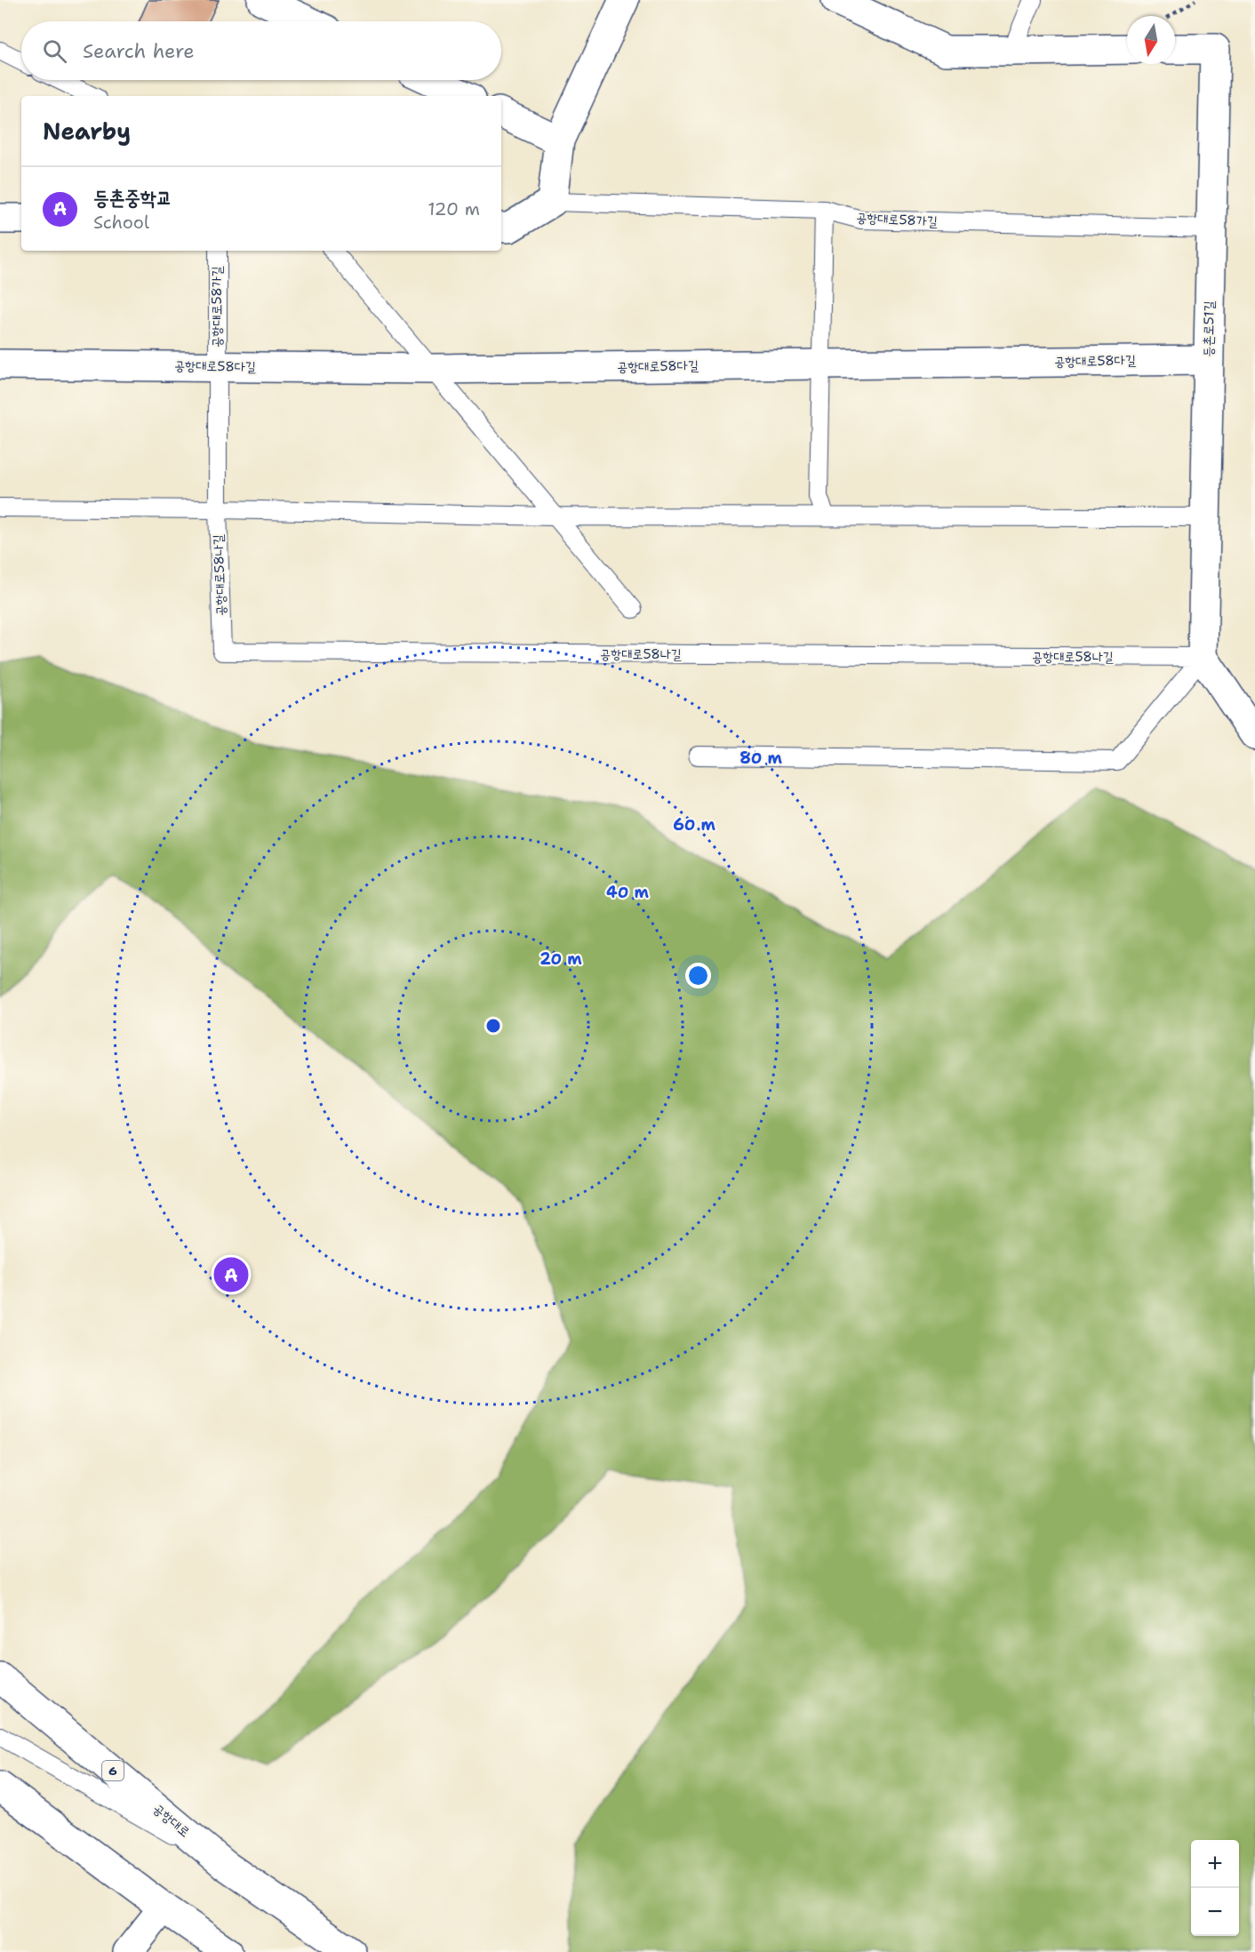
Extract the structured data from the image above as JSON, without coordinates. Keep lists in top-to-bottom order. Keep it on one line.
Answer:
{"streets":{"street":["등촌로51길","공항대로58다길","6","공항대로"],"lane":["공항대로58가길","공항대로58나길"]},"crossings":[["공항대로58가길","등촌로51길"],["공항대로58가길","공항대로58다길"],["공항대로58가길","공항대로58나길"],["등촌로51길","공항대로58다길"],["등촌로51길","공항대로58나길"],["공항대로58다길","공항대로58나길"]],"north":"bottom","page":{"search":"Search here","heading":"Nearby","list":[{"mark":"A","name":"등촌중학교","note":"School","value":"120 m"}],"pins":"A","map_buttons":["+","−"]},"rings":["80 m","60 m","40 m","20 m"]}
